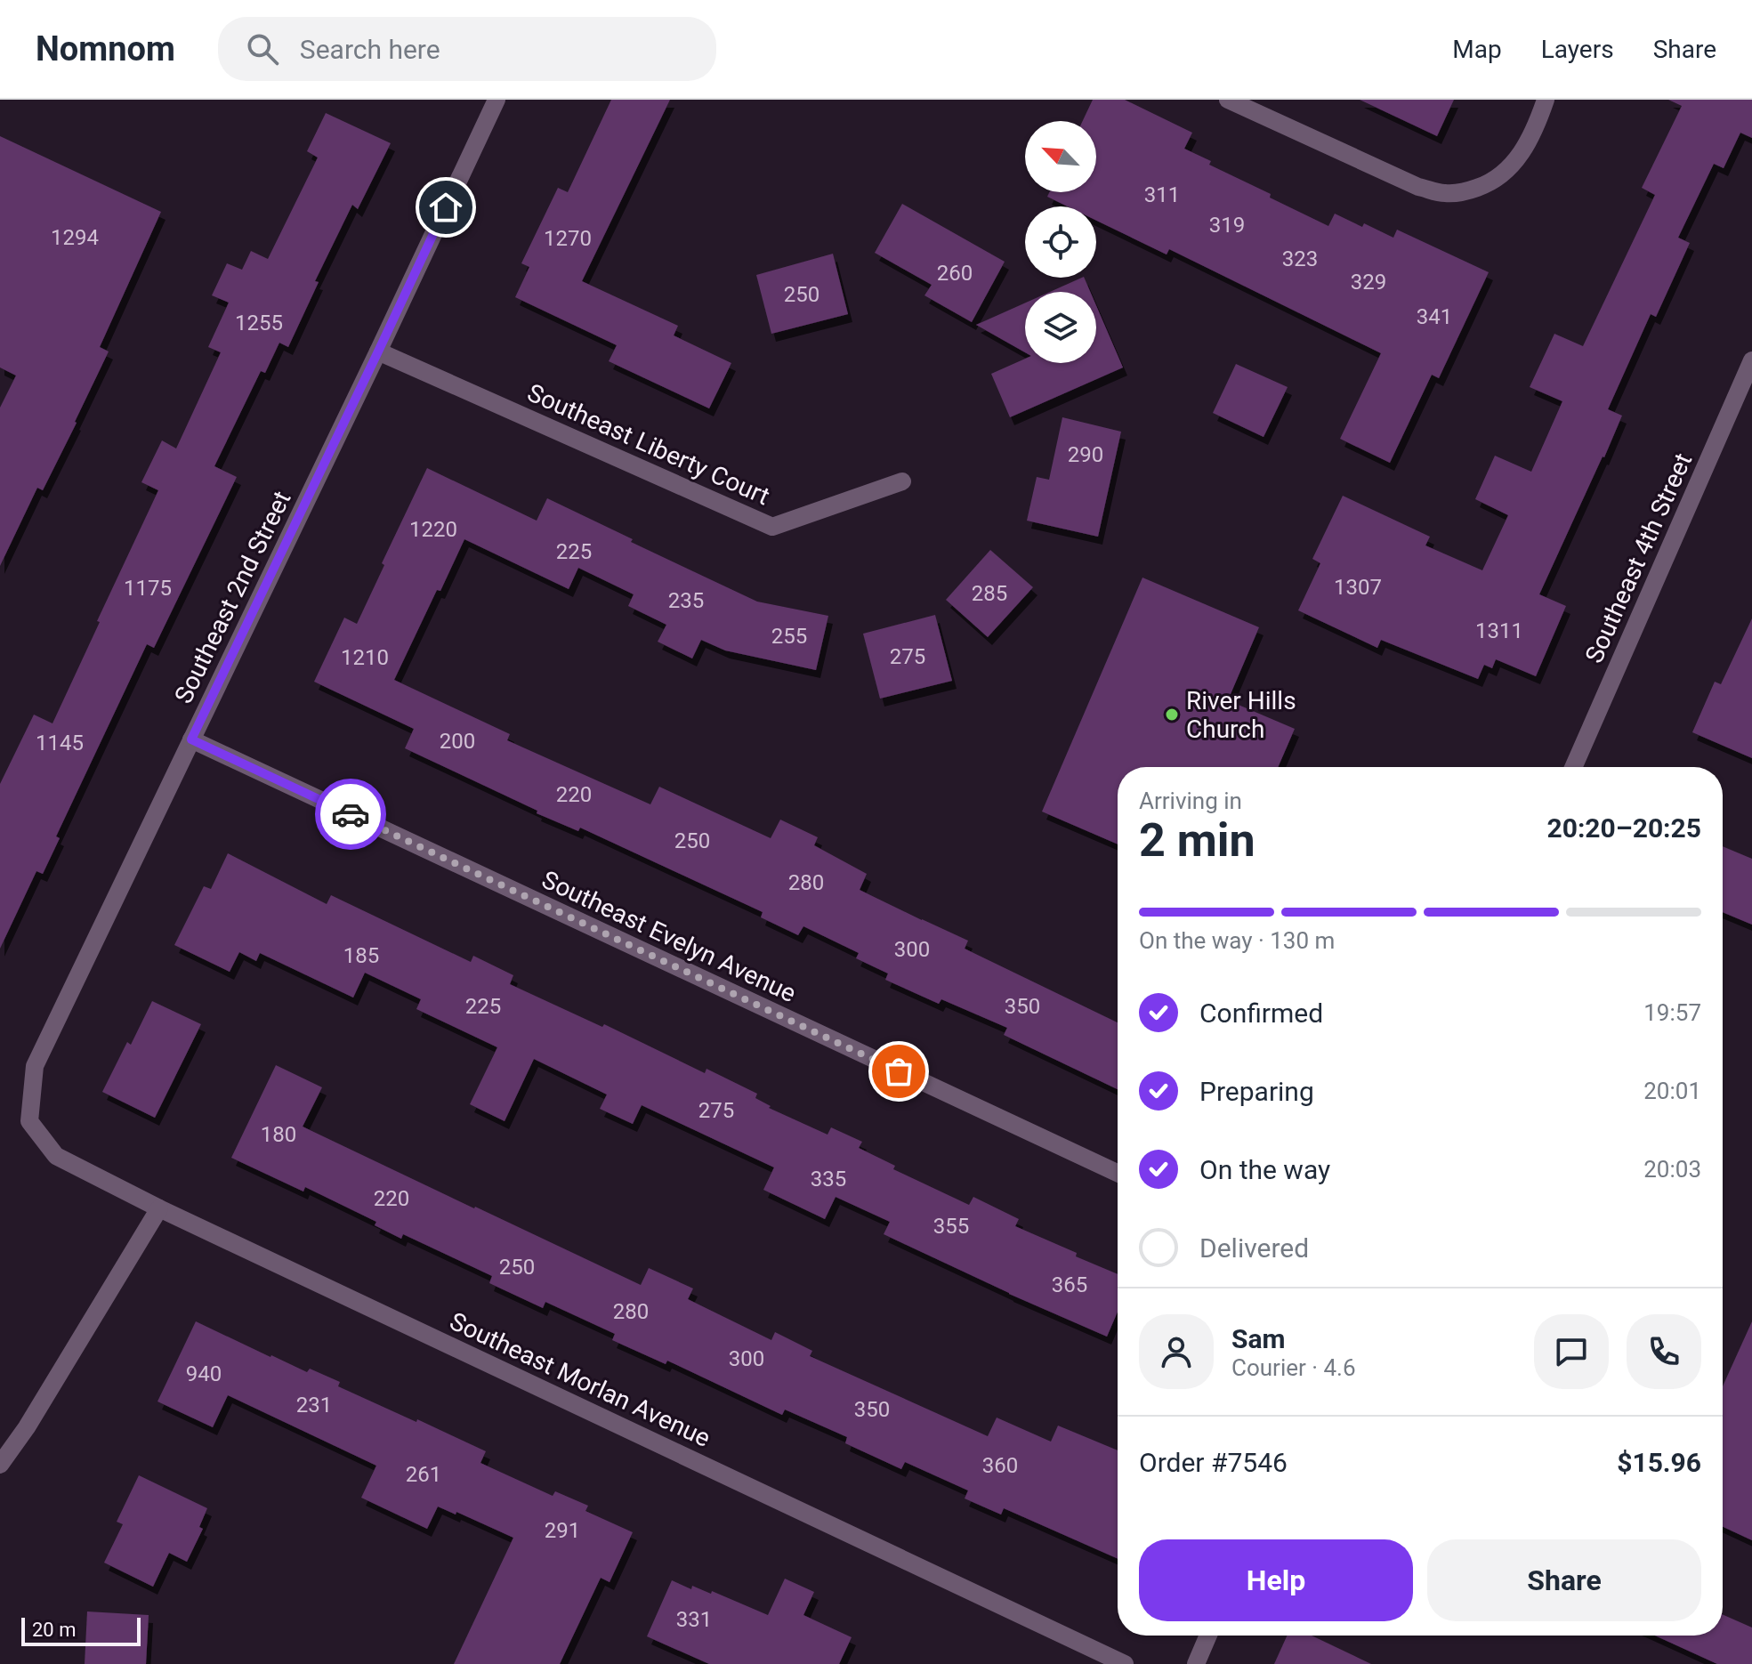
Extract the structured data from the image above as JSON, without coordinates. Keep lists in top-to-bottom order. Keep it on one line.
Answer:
{"streets":{"street":["Southeast Liberty Court","Southeast 4th Street","Southeast 2nd Street","Southeast Evelyn Avenue","Southeast Morlan Avenue"]},"crossings":[["Southeast Liberty Court","Southeast 2nd Street"],["Southeast 2nd Street","Southeast Evelyn Avenue"],["Southeast 2nd Street","Southeast Morlan Avenue"]],"places":["River Hills Church"],"house_numbers":["311","319","1294","1270","323","260","329","250","341","1255","290","1220","225","1307","1175","285","235","1311","255","275","1210","200","1145","220","250","280","300","185","225","350","275","180","335","220","355","250","365","280","300","940","231","350","360","261","291","331"],"scale_bar":"20 m","north":"top left","page":{"header":"Nomnom","search":"Search here","nav":["Map","Layers","Share"],"heading":["2 min","Arriving in","20:20–20:25"],"panel":["Sam","Courier · 4.6","Order #7546","$15.96"],"bar":"On the way · 130 m","list":[["Confirmed","19:57"],["Preparing","20:01"],["On the way","20:03"],"Delivered"],"buttons":["Help","Share"],"scale":"20 m"}}
